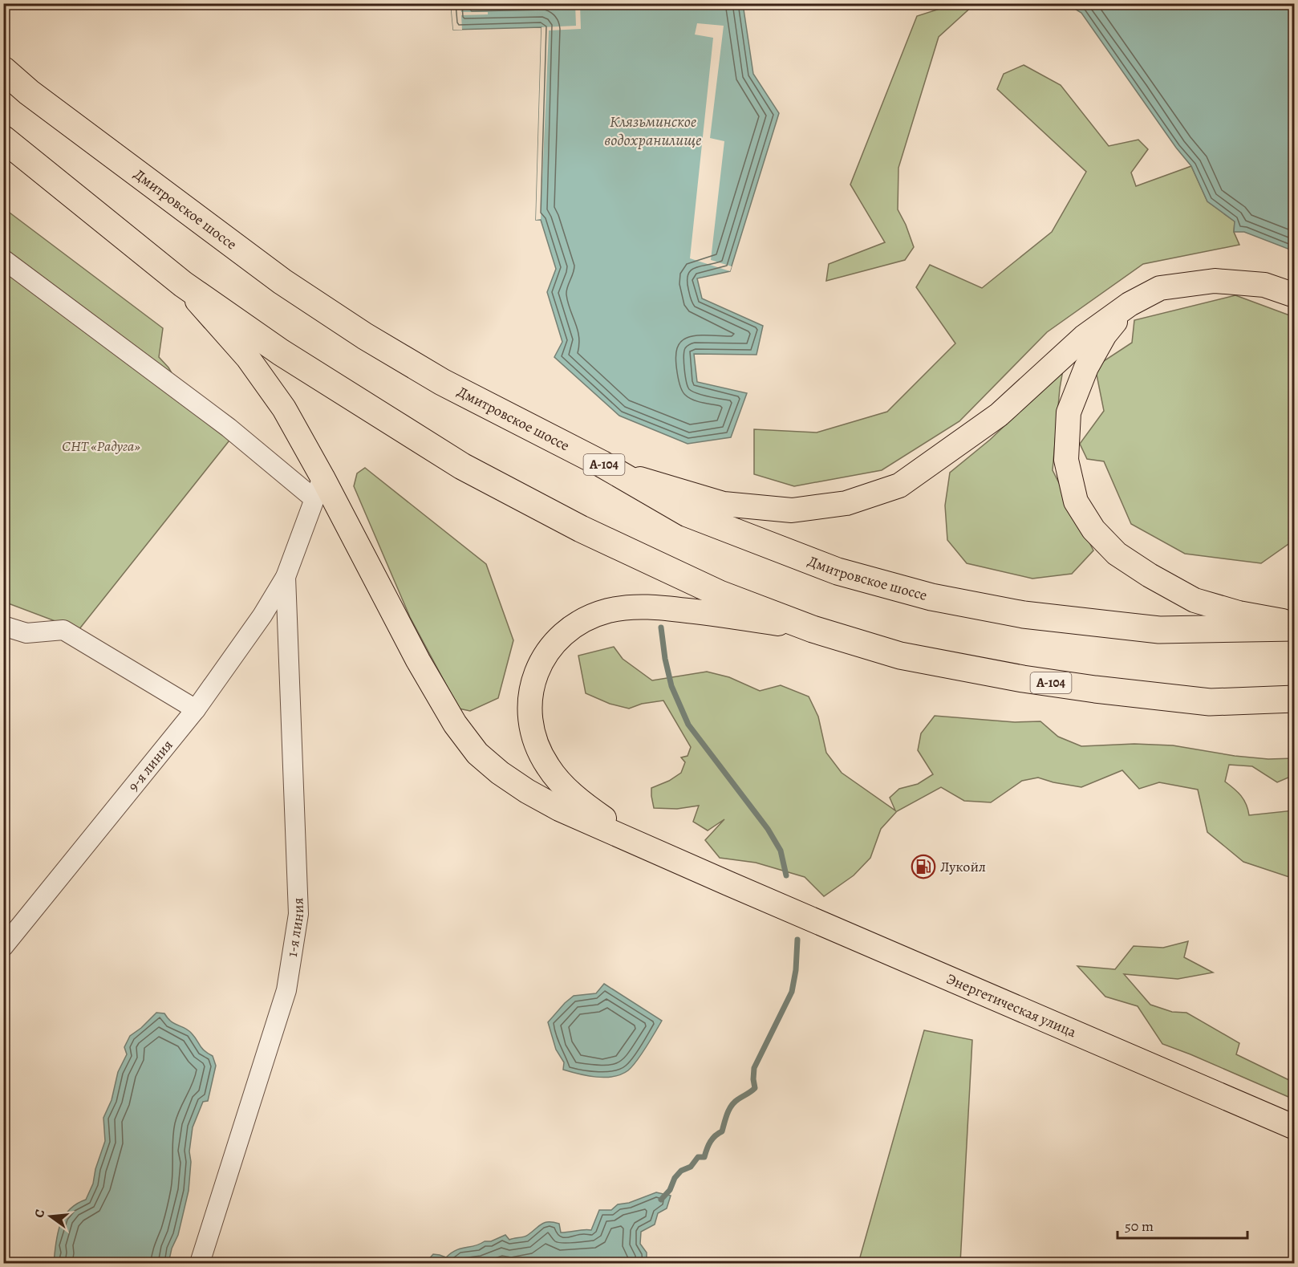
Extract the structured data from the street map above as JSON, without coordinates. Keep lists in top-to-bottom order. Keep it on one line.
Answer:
{"streets":{"highway":["Дмитровское шоссе","А-104"],"main road":["Энергетическая улица"],"street":["9-я линия","1-я линия"]},"crossings":[["9-я линия","1-я линия"]],"water":["Клязьминское водохранилище"],"parks":["СНТ «Радуга»"],"places":{"fuel station":["Лукойл"]},"scale_bar":"50 m","north":"left"}
